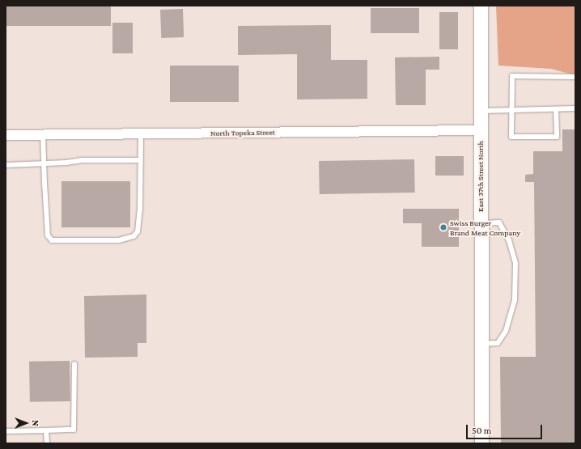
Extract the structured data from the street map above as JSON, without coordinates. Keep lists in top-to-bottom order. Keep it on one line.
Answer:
{"streets":{"main road":["East 37th Street North"],"street":["North Topeka Street"]},"crossings":[["North Topeka Street","East 37th Street North"]],"places":["Swiss Burger Brand Meat Company"],"scale_bar":"50 m","north":"right"}
